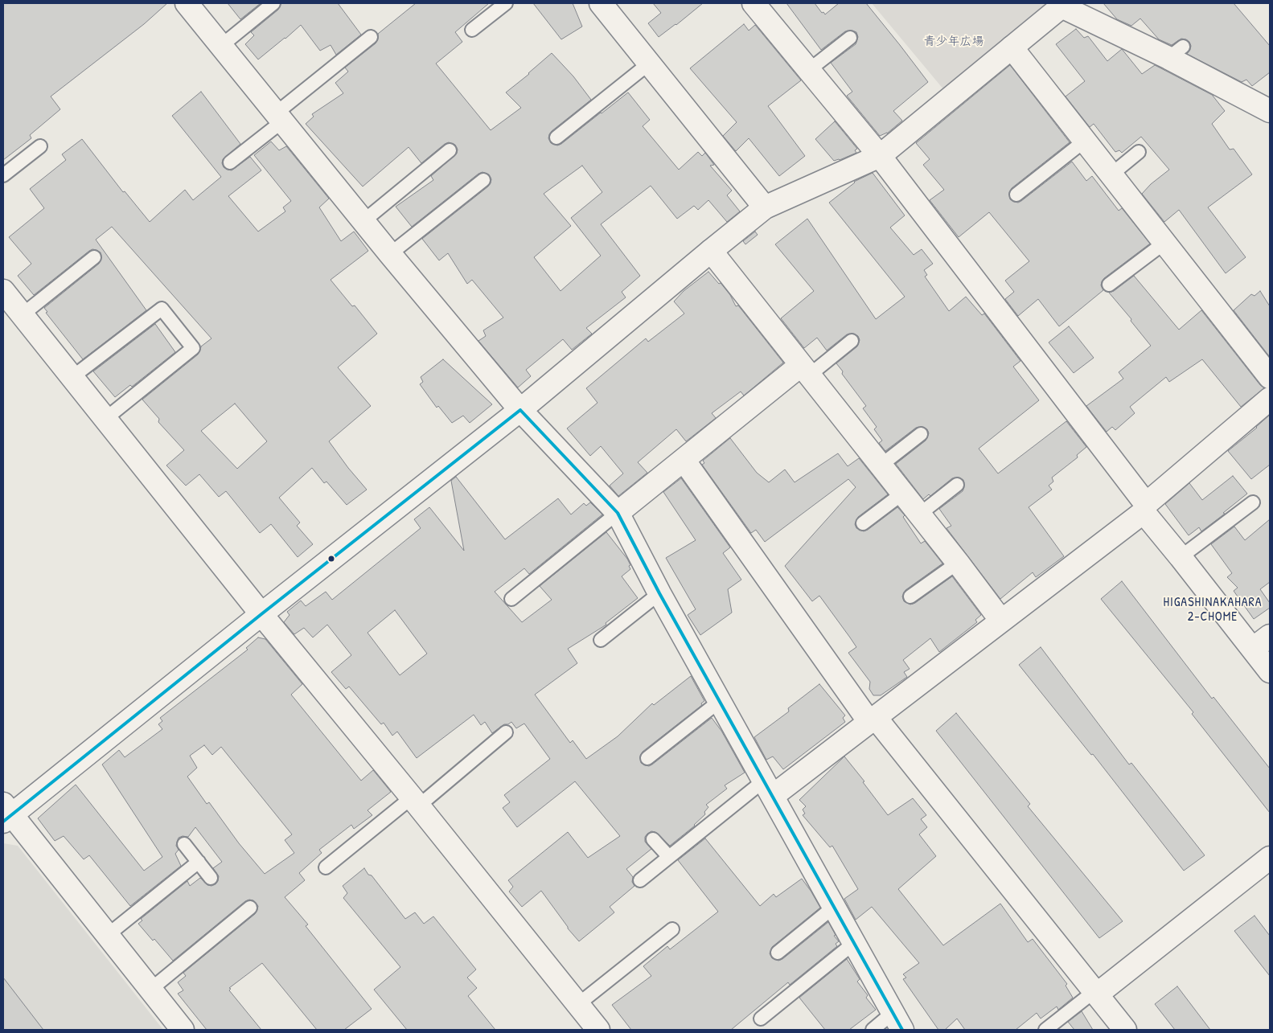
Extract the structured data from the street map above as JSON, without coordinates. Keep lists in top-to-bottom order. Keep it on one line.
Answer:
{"districts":["HIGASHINAKAHARA 2-CHOME"],"parks":["青少年広場"]}
